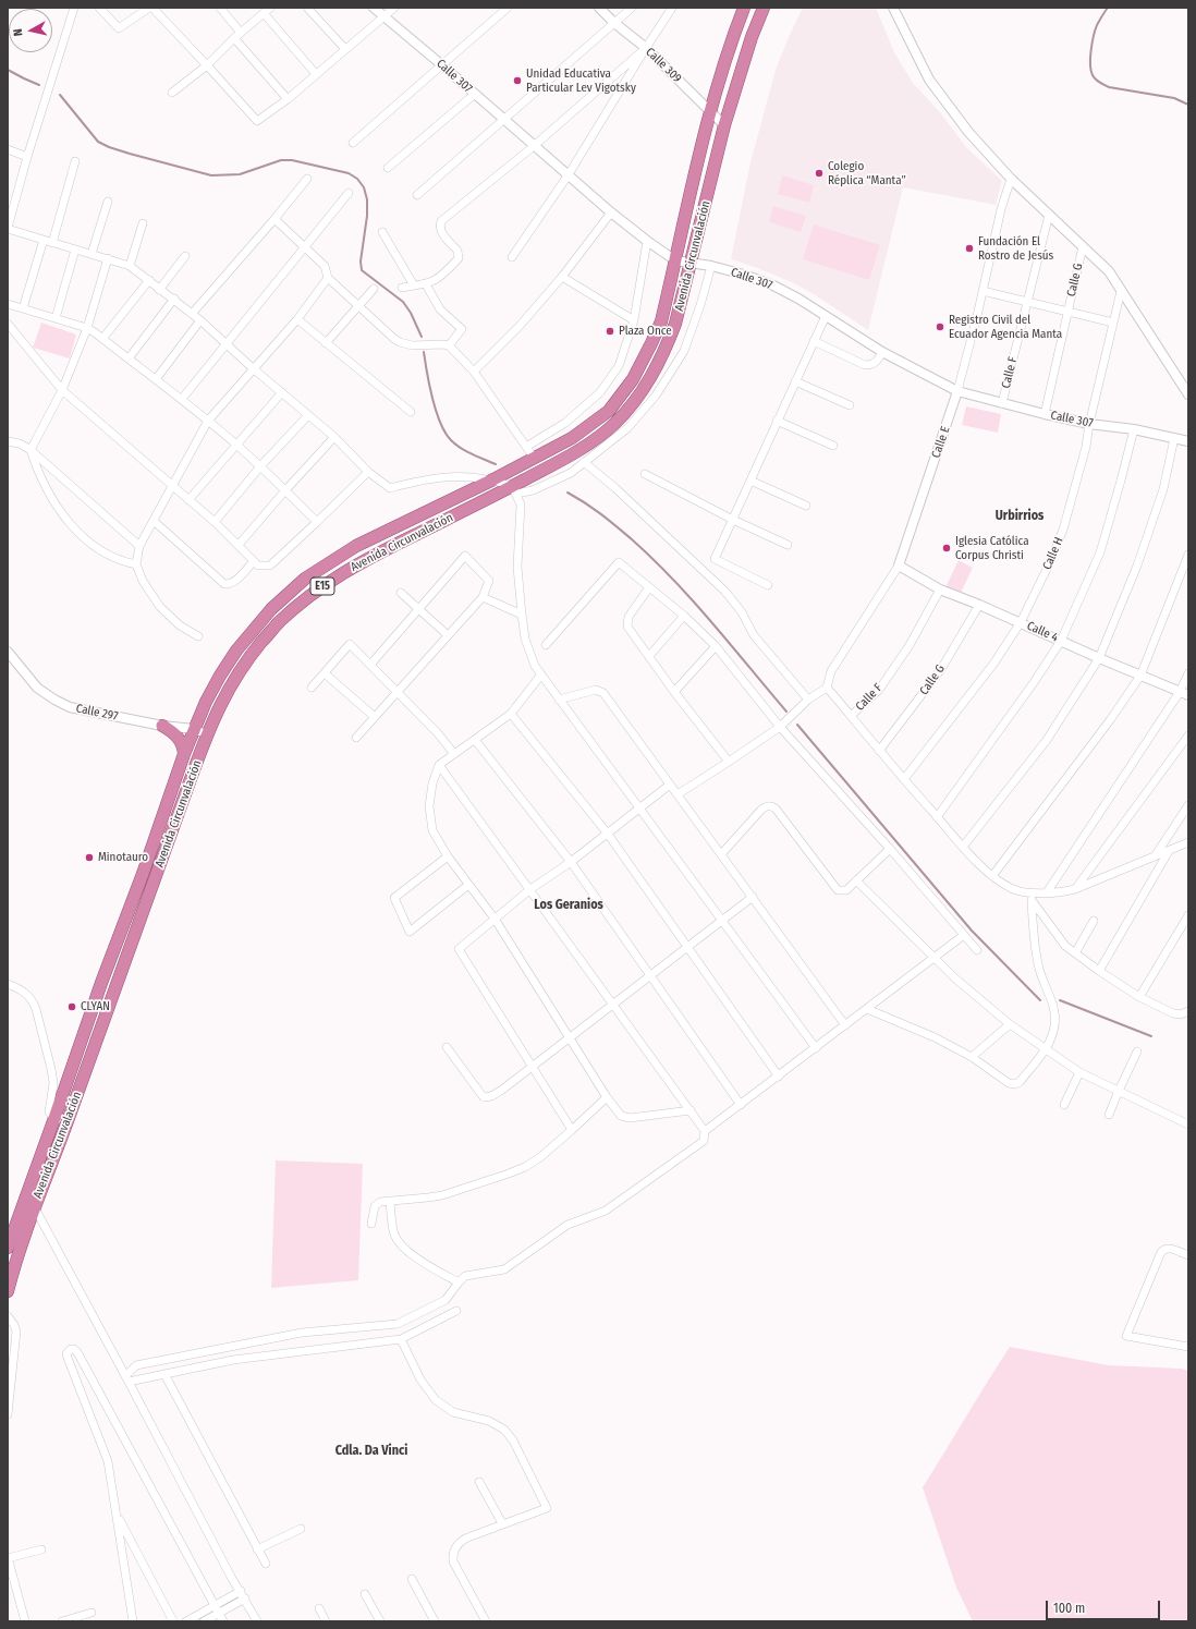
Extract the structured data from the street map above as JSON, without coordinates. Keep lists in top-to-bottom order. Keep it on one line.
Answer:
{"streets":{"highway":["Avenida Circunvalación","E15"],"street":["Calle 309","Calle 307","Calle G","Calle F","Calle E","Calle H","Calle 4","Calle 297"]},"crossings":[["Calle 309","Avenida Circunvalación"],["Calle 307","Avenida Circunvalación"],["Calle 307","Calle G"],["Calle 307","Calle F"],["Calle 307","Calle E"],["Calle 307","Calle H"],["Avenida Circunvalación","Calle 297"],["Calle G","Calle 4"],["Calle F","Calle 4"],["Calle E","Calle 4"],["Calle H","Calle 4"]],"districts":["Urbirrios","Los Geranios","Cdla. Da Vinci"],"places":["Unidad Educativa Particular Lev Vigotsky","Colegio Réplica “Manta”","Fundación El Rostro de Jesús","Registro Civil del Ecuador Agencia Manta","Plaza Once","Iglesia Católica Corpus Christi","Minotauro","CLYAN"],"scale_bar":"100 m","north":"left"}
